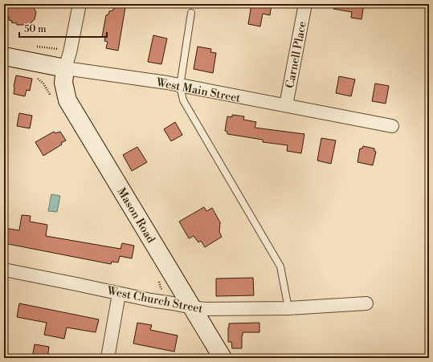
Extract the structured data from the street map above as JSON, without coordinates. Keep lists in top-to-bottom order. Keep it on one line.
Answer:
{"streets":{"main road":["West Main Street","Mason Road"],"street":["Carnell Place","West Church Street"]},"crossings":[["Carnell Place","West Main Street"],["West Main Street","Mason Road"],["Mason Road","West Church Street"]],"scale_bar":"50 m"}
